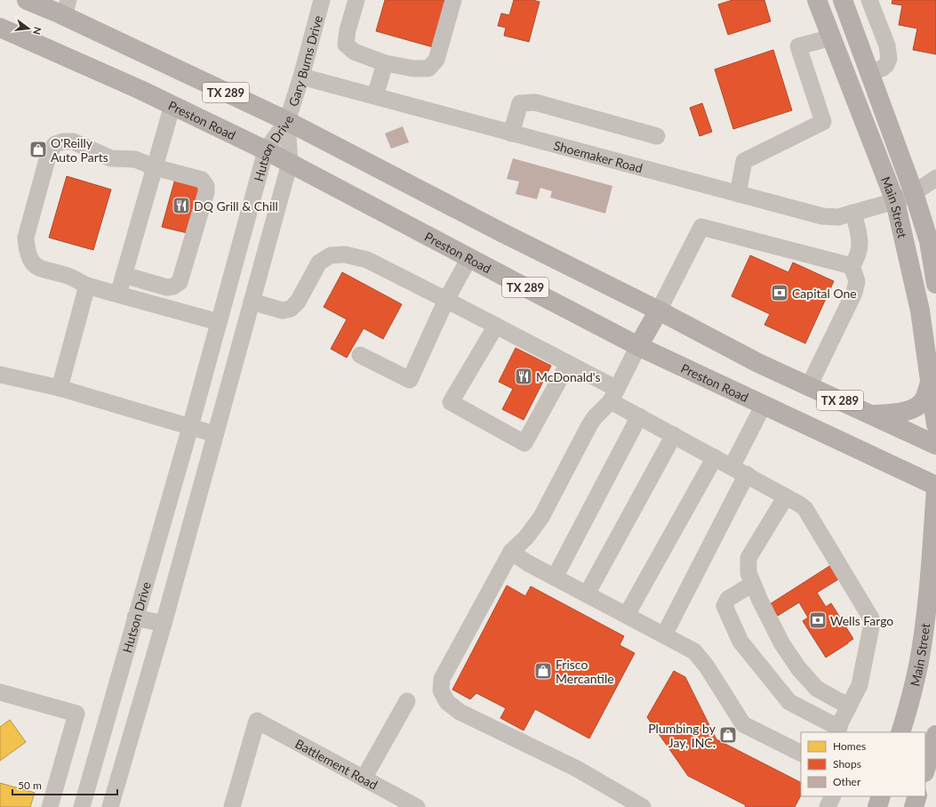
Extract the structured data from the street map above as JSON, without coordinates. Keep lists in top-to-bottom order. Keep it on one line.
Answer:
{"streets":{"main road":["TX 289","Preston Road","Main Street"],"street":["Gary Burns Drive","Shoemaker Road","Hutson Drive","Battlement Road"]},"crossings":[["Gary Burns Drive","TX 289"],["Gary Burns Drive","Shoemaker Road"],["Gary Burns Drive","Hutson Drive"],["TX 289","Hutson Drive"],["Preston Road","Hutson Drive"],["Shoemaker Road","Main Street"]],"places":{"shop":["O'Reilly Auto Parts","Frisco Mercantile","Plumbing by Jay, INC."],"restaurant":["DQ Grill & Chill","McDonald's"],"bank":["Capital One","Wells Fargo"]},"legend":["Homes","Shops","Other"],"scale_bar":"50 m","north":"right"}
